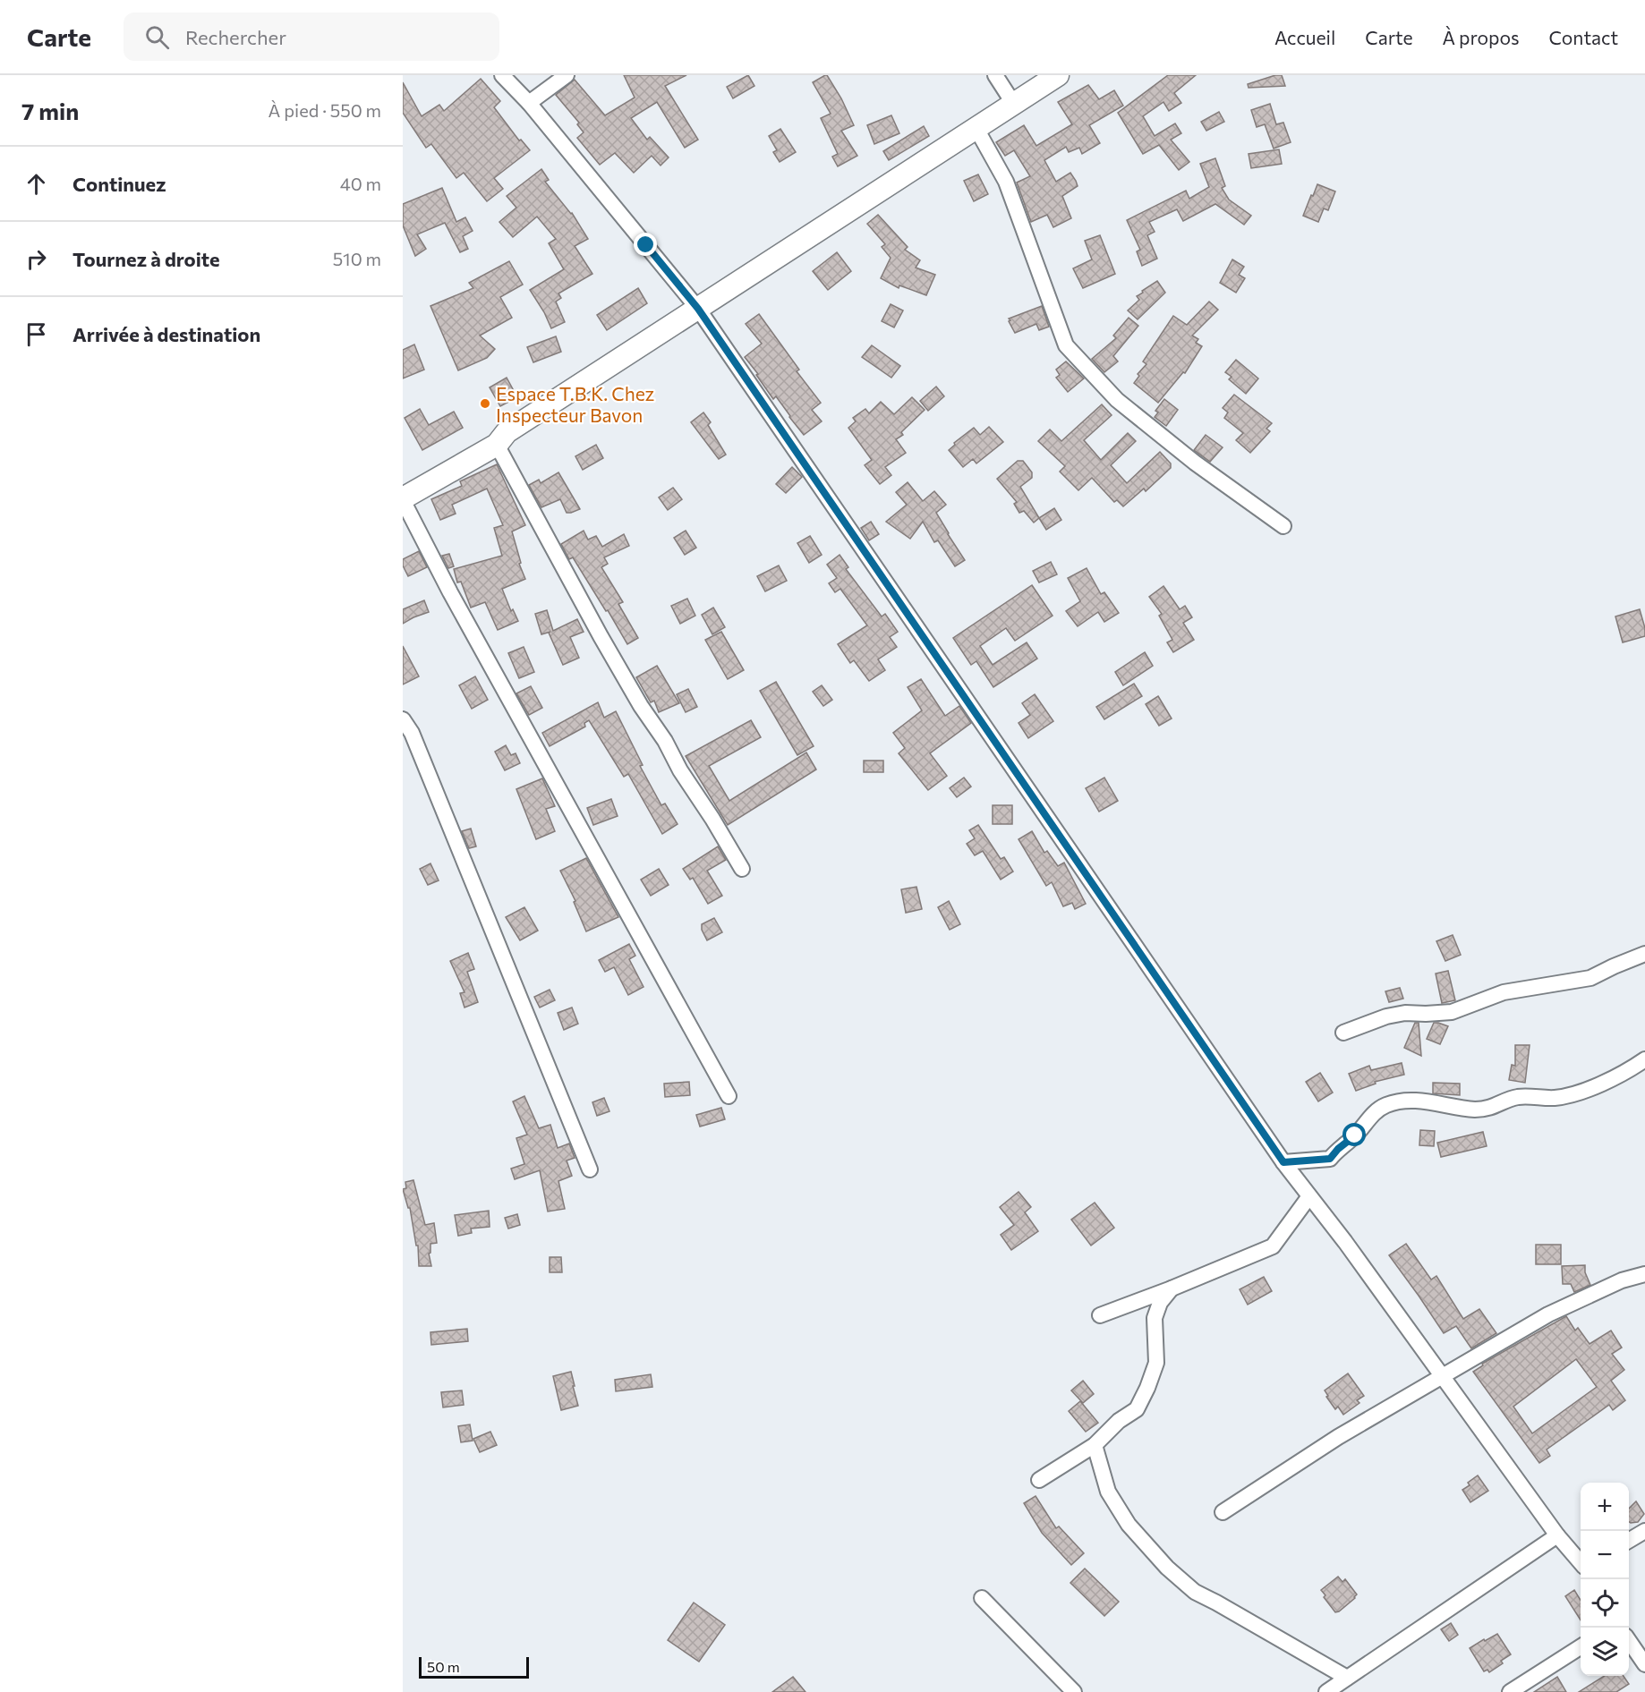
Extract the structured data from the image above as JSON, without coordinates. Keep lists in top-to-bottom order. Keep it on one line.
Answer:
{"places":["Espace T.B.K. Chez Inspecteur Bavon"],"scale_bar":"50 m","page":{"header":"Carte","search":"Rechercher","nav":["Accueil","Carte","À propos","Contact"],"heading":["7 min","À pied · 550 m"],"list":[["Continuez","40 m"],["Tournez à droite","510 m"],"Arrivée à destination"],"map_buttons":["+","−"],"scale":"50 m"}}
